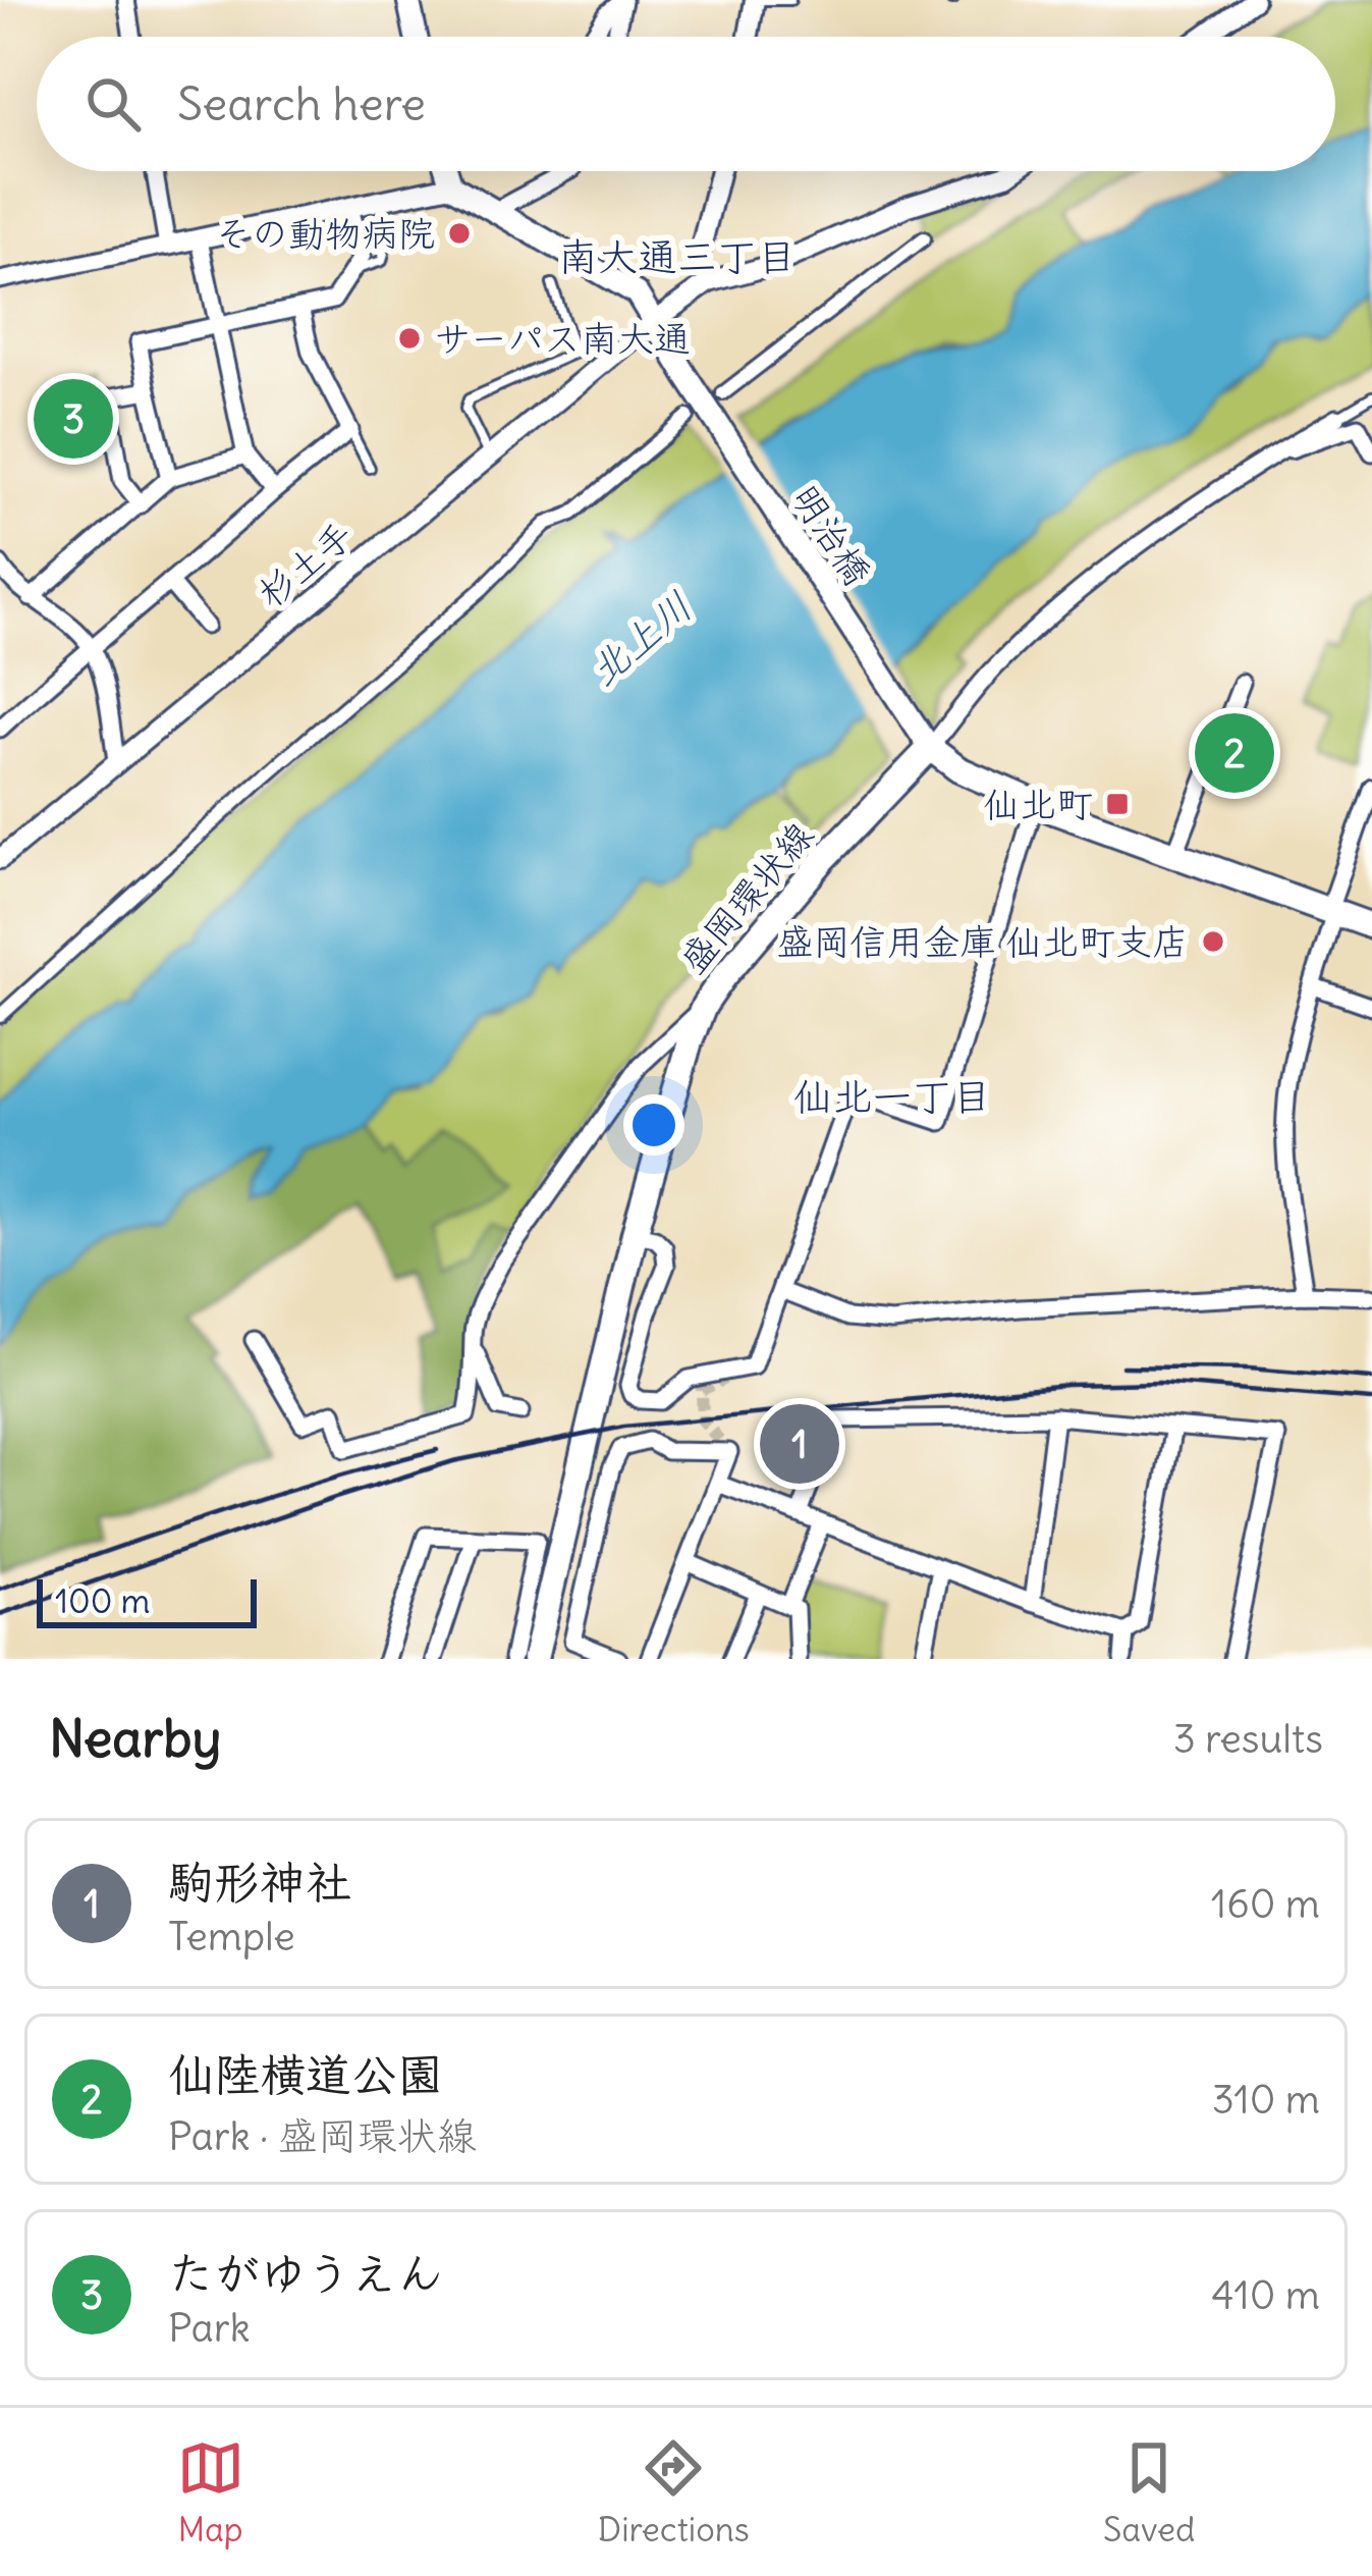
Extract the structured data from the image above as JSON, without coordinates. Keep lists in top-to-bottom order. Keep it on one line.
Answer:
{"streets":{"main road":["明治橋","盛岡環状線"],"street":["杉土手"]},"crossings":[["明治橋","杉土手"],["明治橋","盛岡環状線"]],"districts":["南大通三丁目","仙北一丁目"],"water":["北上川"],"places":{"other":["その動物病院","サーパス南大通","盛岡信用金庫 仙北町支店"],"transit":["仙北町"]},"scale_bar":"100 m","page":{"search":"Search here","pins":["3","2","1"],"scale":"100 m","heading":["Nearby","3 results"],"list":[{"mark":"1","name":"駒形神社","note":"Temple","value":"160 m"},{"mark":"2","name":"仙陸横道公園","note":"Park · 盛岡環状線","value":"310 m"},{"mark":"3","name":"たがゆうえん","note":"Park","value":"410 m"}],"nav":["Map","Directions","Saved"]}}
